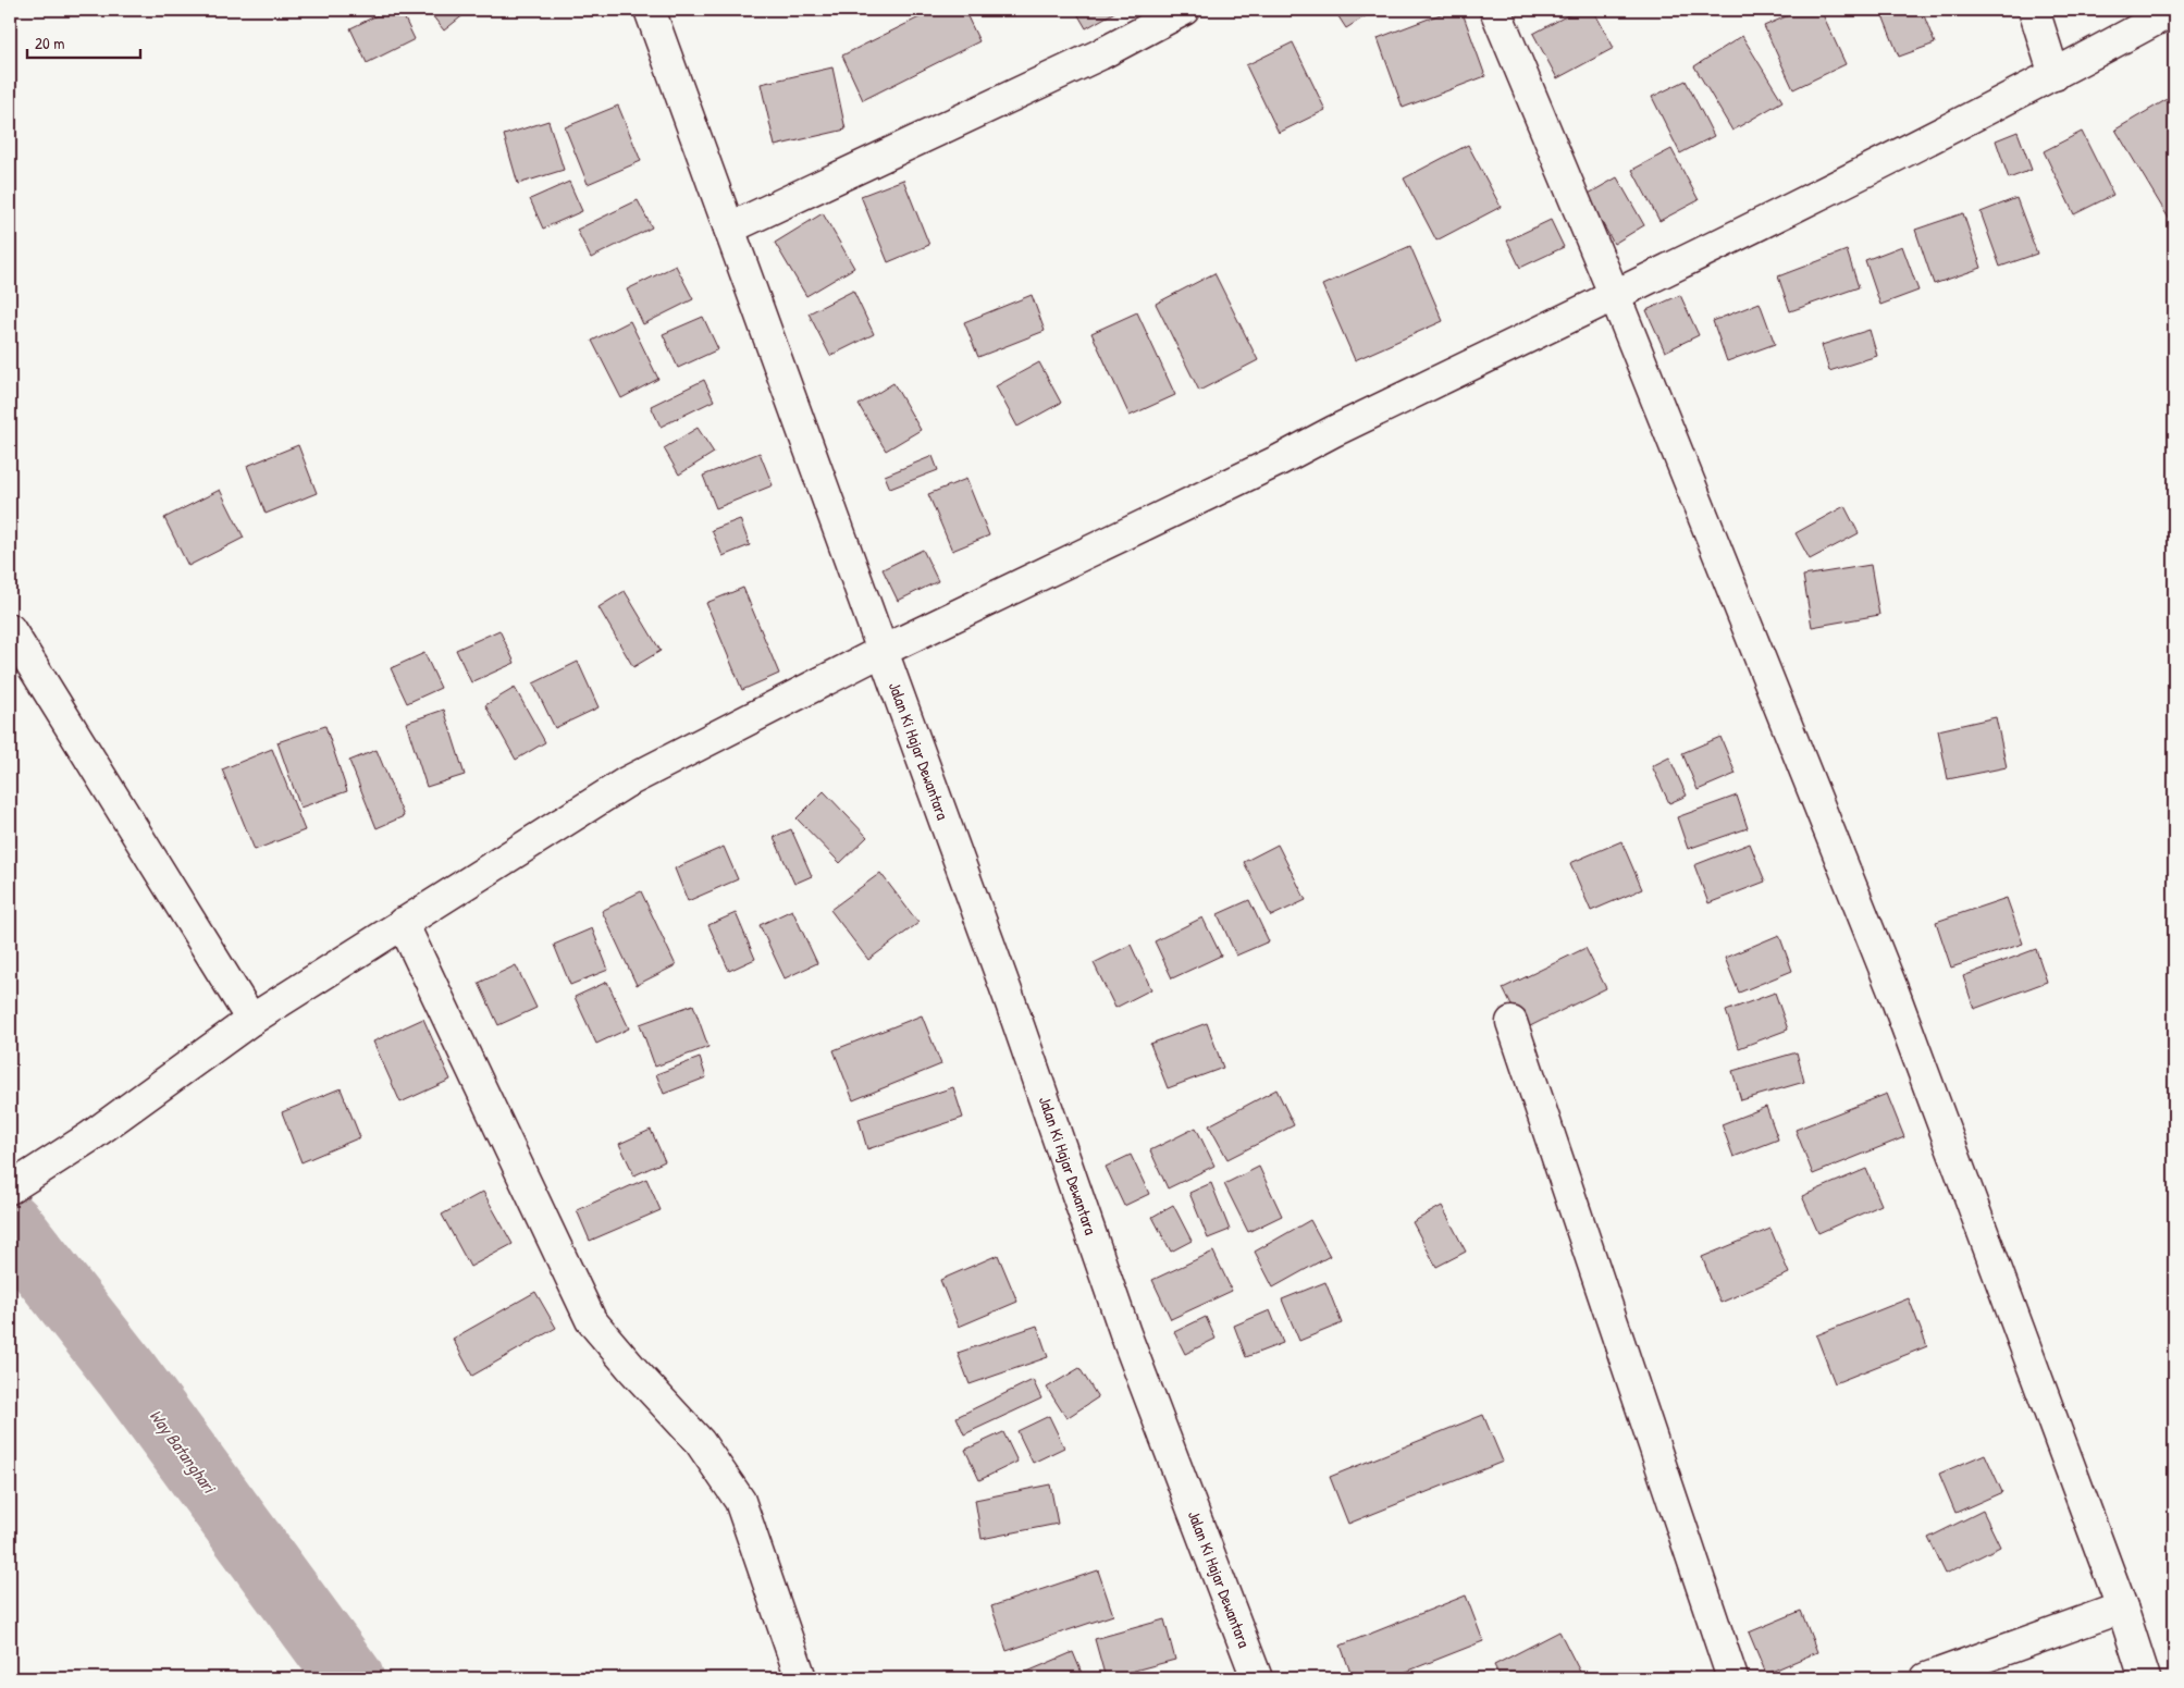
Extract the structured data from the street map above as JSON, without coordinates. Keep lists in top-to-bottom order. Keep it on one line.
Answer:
{"streets":{"street":["Jalan Ki Hajar Dewantara"]},"water":["Way Batanghari"],"scale_bar":"20 m"}
